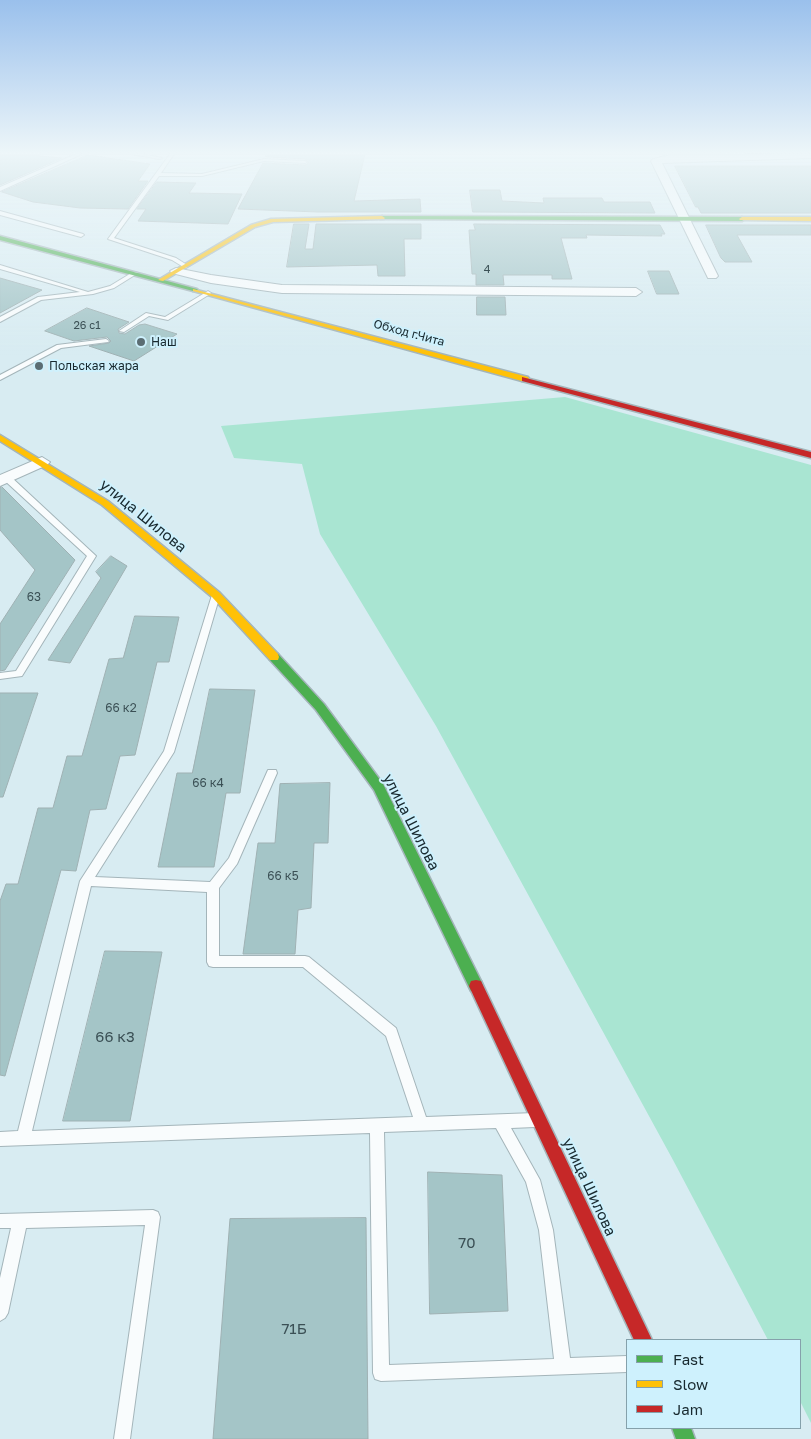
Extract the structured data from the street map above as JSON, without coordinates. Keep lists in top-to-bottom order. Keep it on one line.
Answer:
{"streets":{"main road":["Обход г.Чита","улица Шилова"]},"places":["Наш","Польская жара"],"house_numbers":["4","26 с1","63","66 к2","66 к4","66 к5","66 к3","70","71Б"],"legend":["Fast","Slow","Jam"]}
